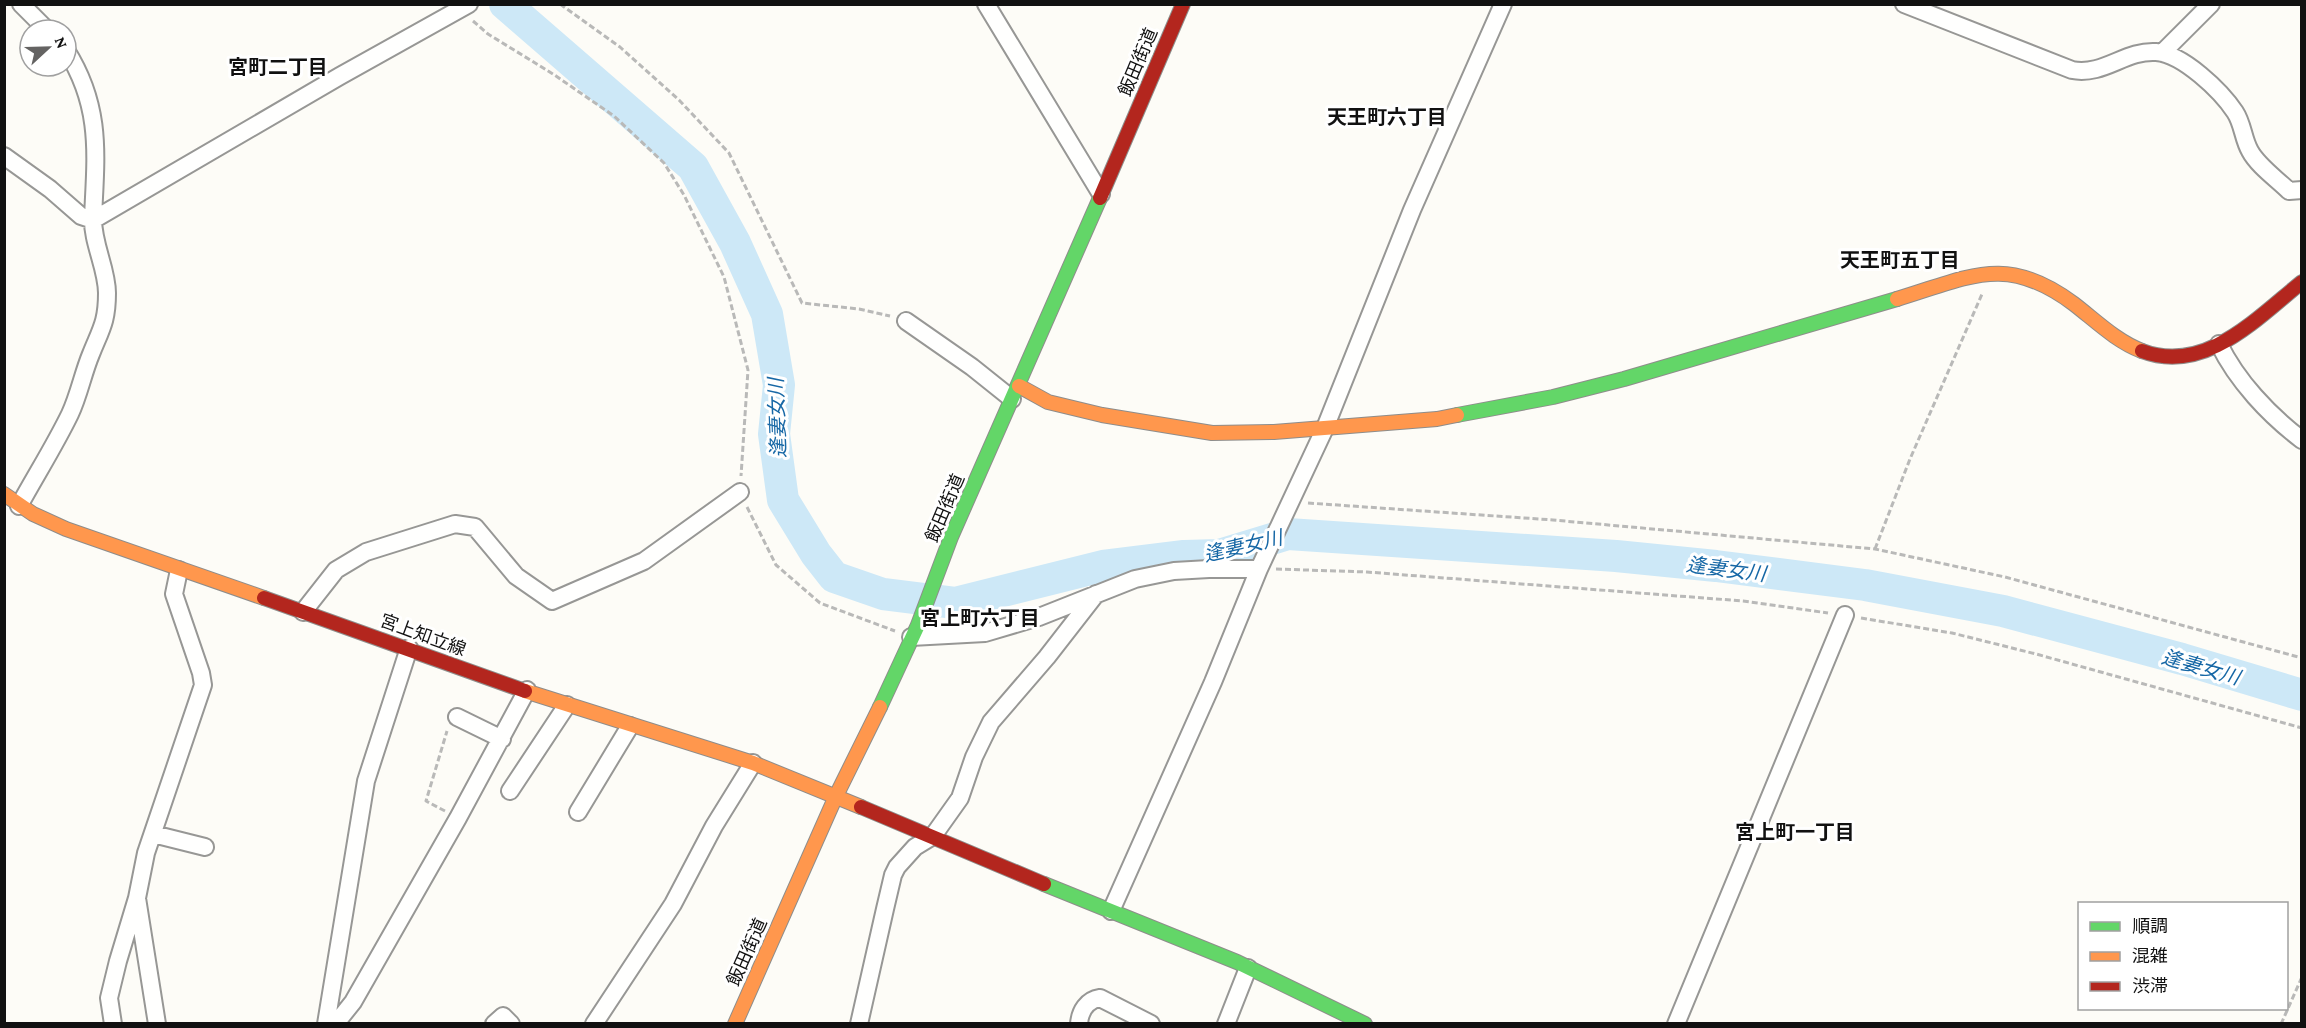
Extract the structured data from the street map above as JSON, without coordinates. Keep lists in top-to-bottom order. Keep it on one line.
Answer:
{"streets":{"main road":["飯田街道","宮上知立線"]},"crossings":[["飯田街道","宮上知立線"]],"districts":["宮町二丁目","天王町六丁目","天王町五丁目","宮上町六丁目","宮上町一丁目"],"water":["逢妻女川"],"legend":["順調","混雑","渋滞"],"north":"right"}
